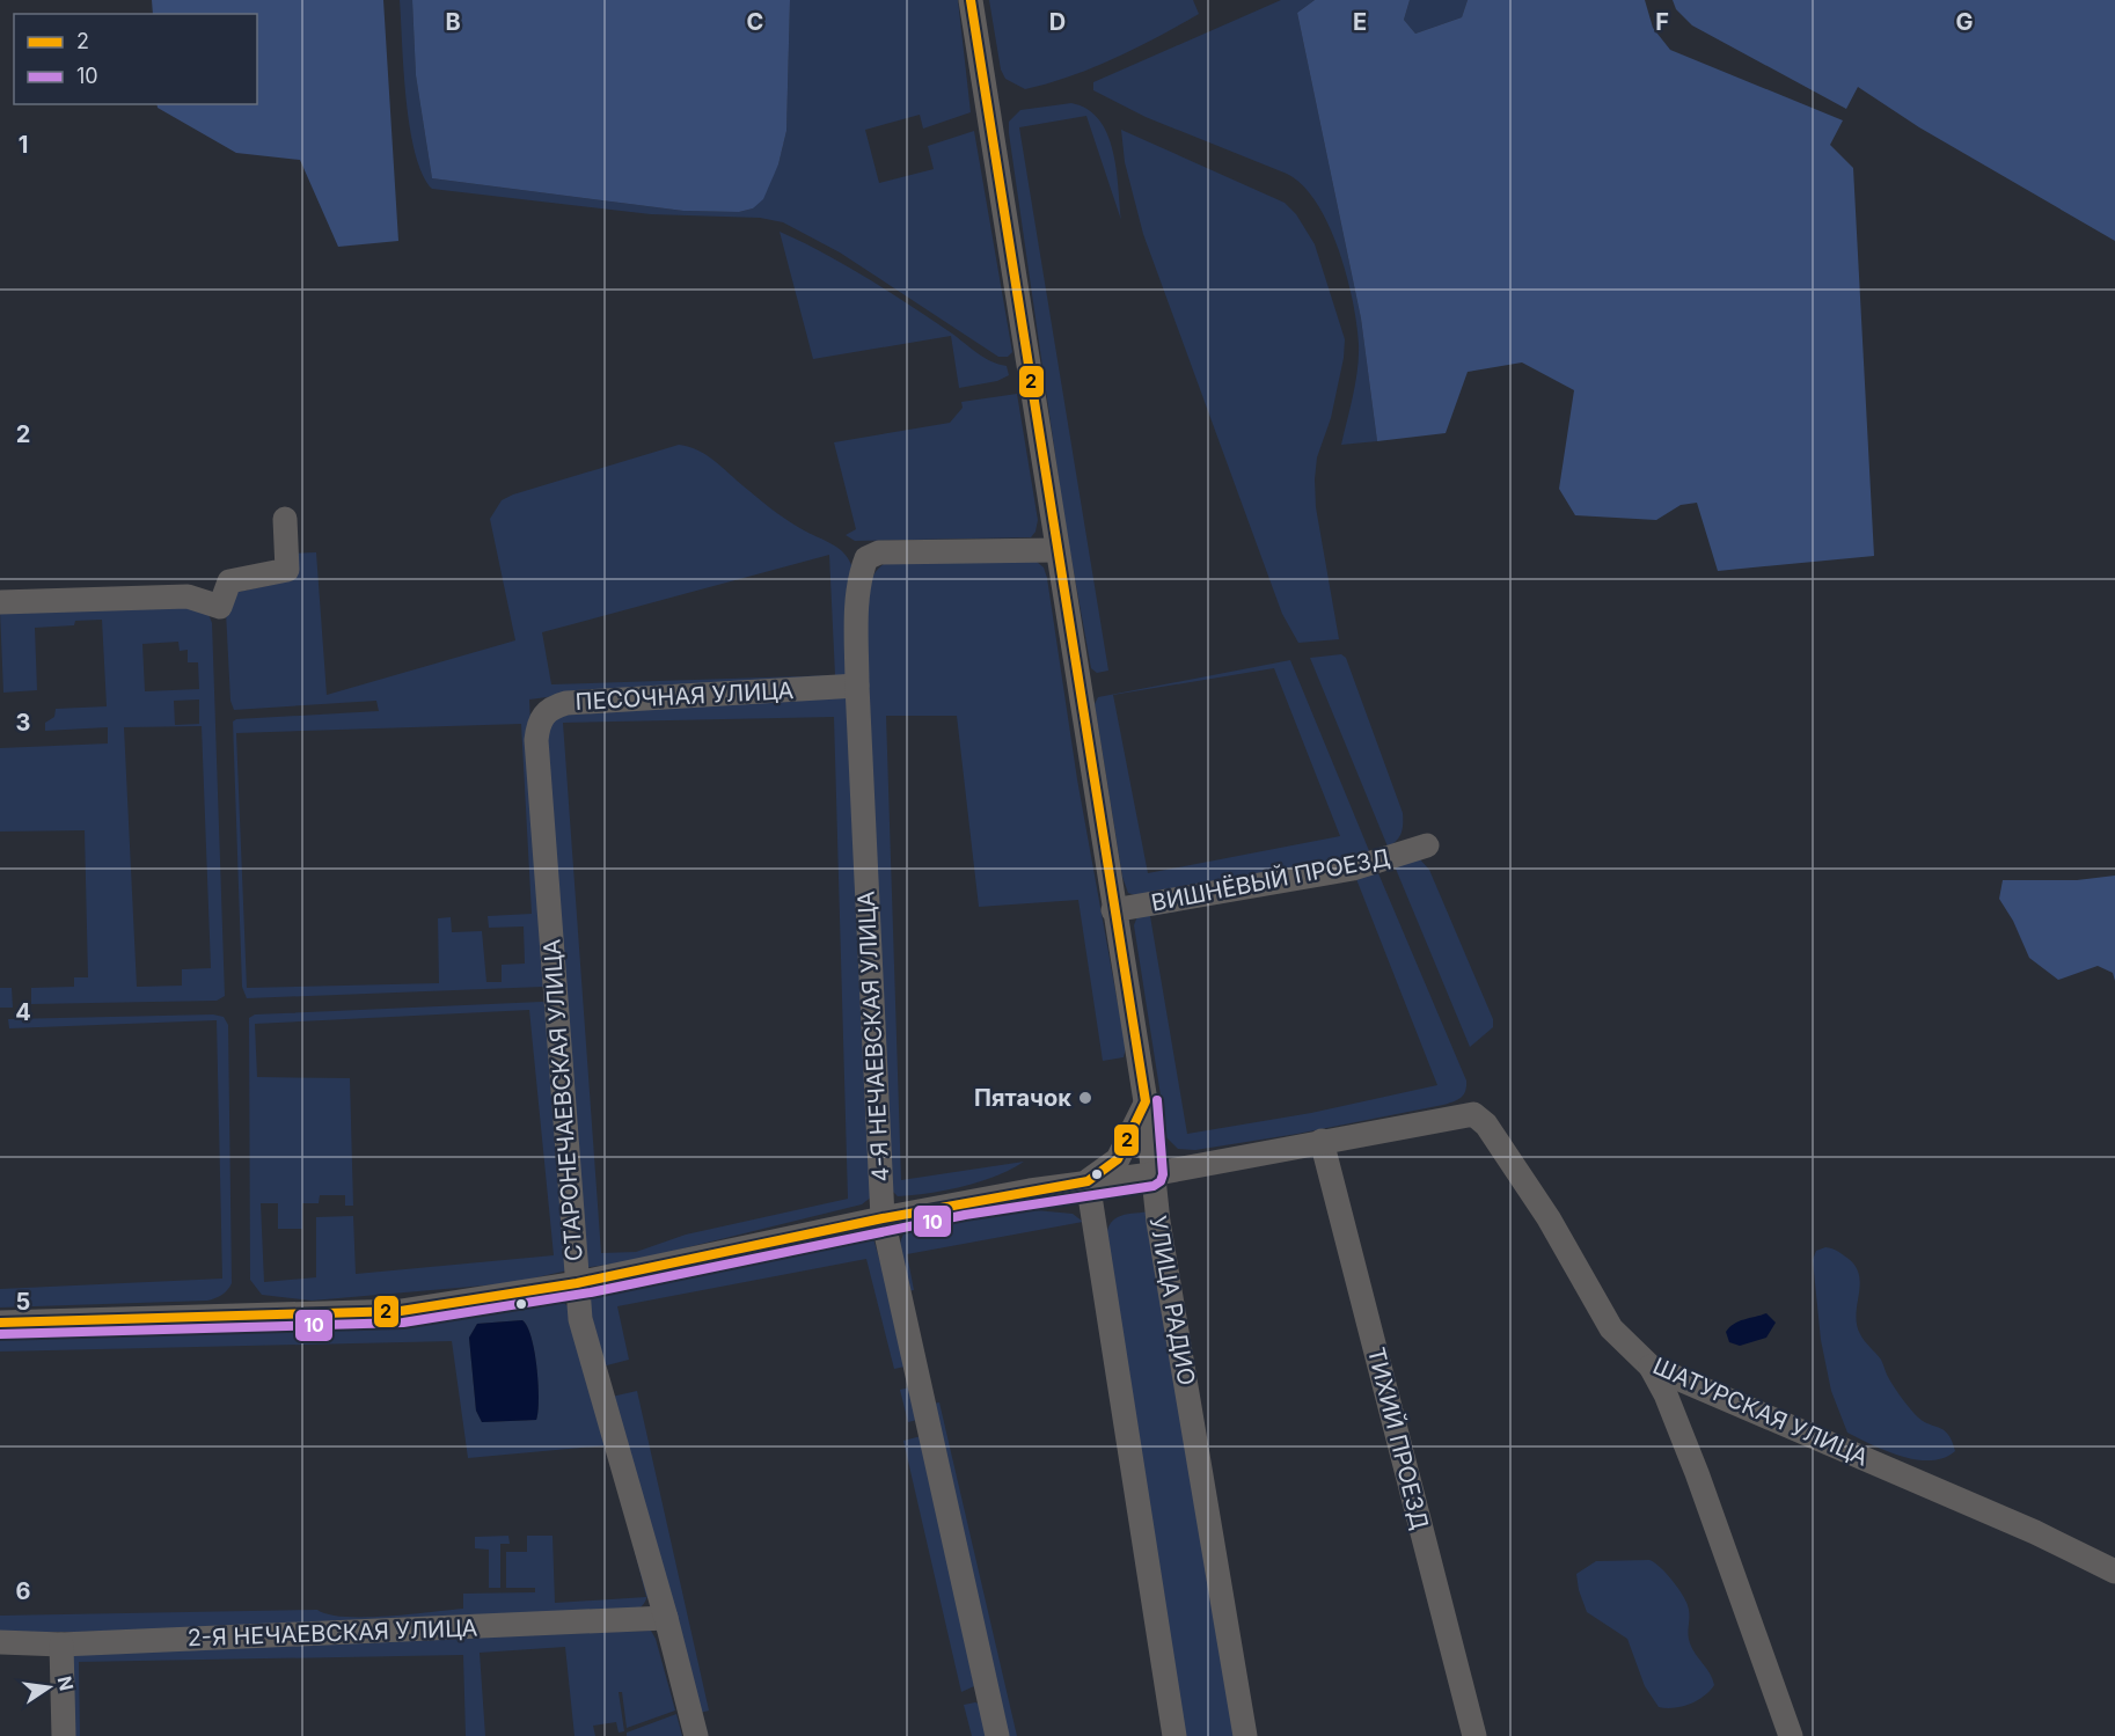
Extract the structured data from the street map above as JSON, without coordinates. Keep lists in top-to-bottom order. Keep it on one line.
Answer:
{"streets":{"street":["ПЕСОЧНАЯ УЛИЦА","ВИШНЁВЫЙ ПРОЕЗД","4-Я НЕЧАЕВСКАЯ УЛИЦА","СТАРОНЕЧАЕВСКАЯ УЛИЦА","УЛИЦА РАДИО","ШАТУРСКАЯ УЛИЦА","ТИХИЙ ПРОЕЗД","2-Я НЕЧАЕВСКАЯ УЛИЦА"]},"crossings":[["ПЕСОЧНАЯ УЛИЦА","4-Я НЕЧАЕВСКАЯ УЛИЦА"],["ПЕСОЧНАЯ УЛИЦА","СТАРОНЕЧАЕВСКАЯ УЛИЦА"],["ВИШНЁВЫЙ ПРОЕЗД","УЛИЦА РАДИО"],["4-Я НЕЧАЕВСКАЯ УЛИЦА","УЛИЦА РАДИО"],["СТАРОНЕЧАЕВСКАЯ УЛИЦА","2-Я НЕЧАЕВСКАЯ УЛИЦА"],["ШАТУРСКАЯ УЛИЦА","ТИХИЙ ПРОЕЗД"]],"places":["Пятачок"],"lines":["transit line 2","transit line 10"],"legend":["2","10"],"north":"right","grid":{"columns":["B","C","D","E","F","G"],"rows":["1","2","3","4","5","6"]}}
